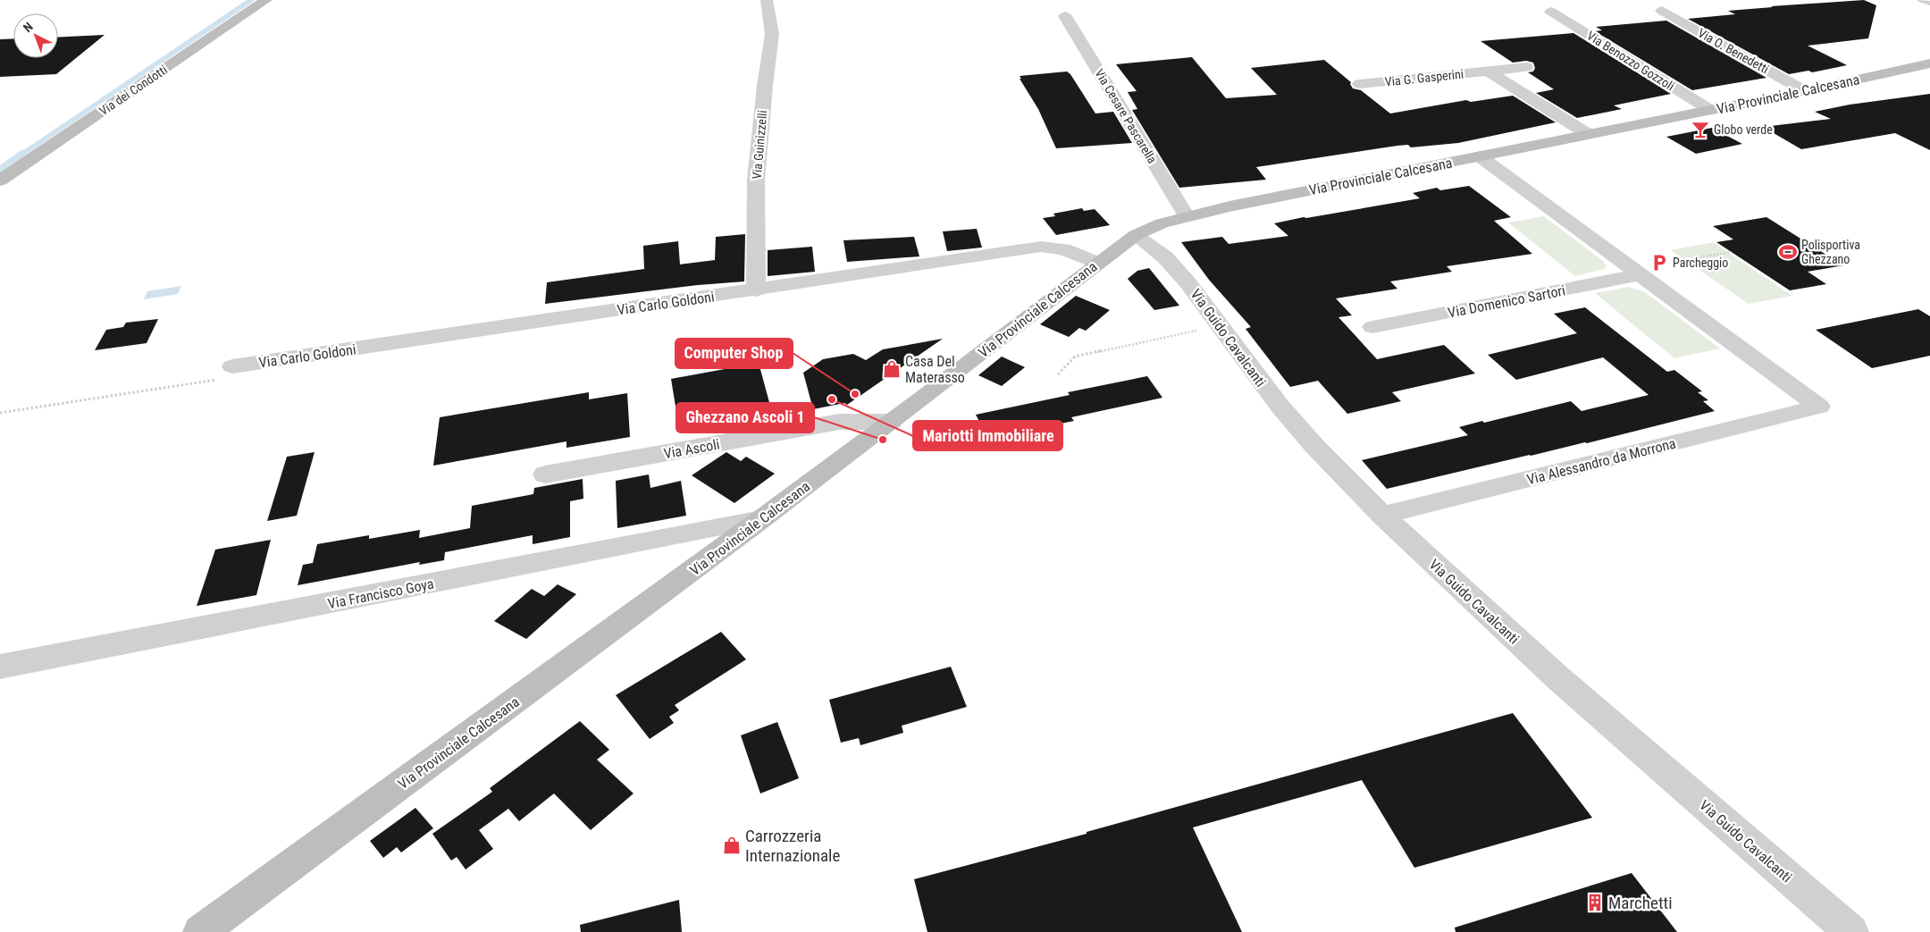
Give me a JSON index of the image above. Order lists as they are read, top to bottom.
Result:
{
  "streets": {
    "main road": ["Via dei Condotti", "Via Provinciale Calcesana"],
    "street": [
      "Via O. Benedetti",
      "Via Benozzo Gozzoli",
      "Via G. Gasperini",
      "Via Cesare Pascarella",
      "Via Guinizzelli",
      "Via Domenico Sartori",
      "Via Carlo Goldoni",
      "Via Guido Cavalcanti",
      "Via Ascoli",
      "Via Alessandro da Morrona",
      "Via Francisco Goya"
    ]
  },
  "crossings": [
    ["Via O. Benedetti", "Via Provinciale Calcesana"],
    ["Via Benozzo Gozzoli", "Via Provinciale Calcesana"],
    ["Via Provinciale Calcesana", "Via Cesare Pascarella"],
    ["Via Provinciale Calcesana", "Via Carlo Goldoni"],
    ["Via Provinciale Calcesana", "Via Guido Cavalcanti"],
    ["Via Provinciale Calcesana", "Via Ascoli"],
    ["Via Provinciale Calcesana", "Via Francisco Goya"],
    ["Via Guinizzelli", "Via Carlo Goldoni"],
    ["Via Domenico Sartori", "Via Alessandro da Morrona"],
    ["Via Guido Cavalcanti", "Via Alessandro da Morrona"]
  ],
  "places": {
    "bar": ["Globo verde"],
    "sports": ["Polisportiva Ghezzano"],
    "parking": ["Parcheggio"],
    "shop": ["Casa Del Materasso", "Carrozzeria Internazionale"],
    "other": ["Computer Shop", "Mariotti Immobiliare", "Ghezzano Ascoli 1"],
    "building": ["Marchetti"]
  },
  "north": "top left"
}
